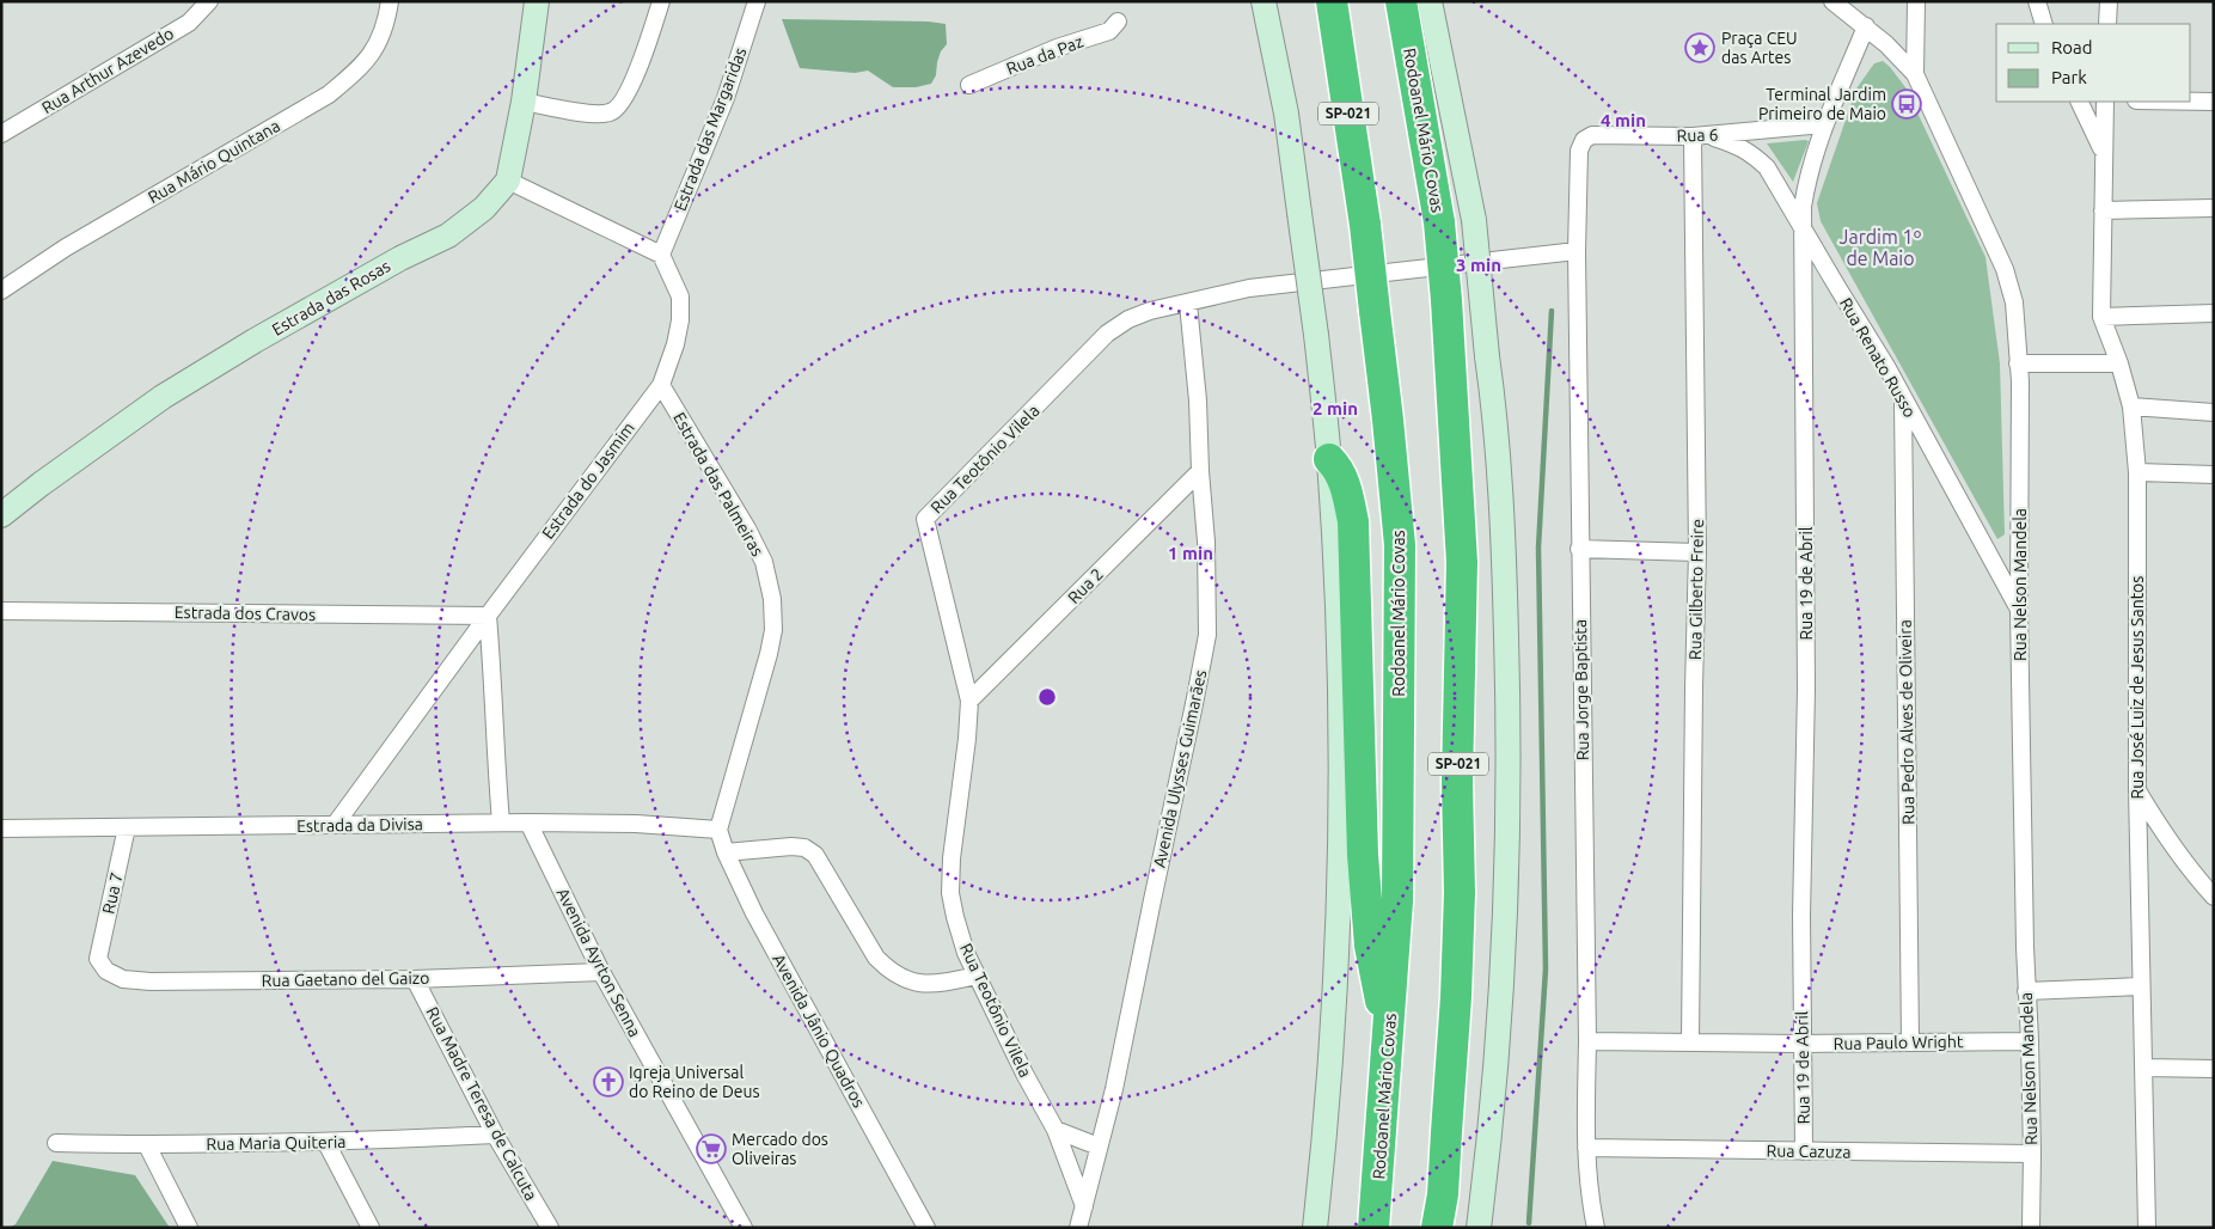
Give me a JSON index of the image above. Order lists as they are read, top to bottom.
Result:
{
  "streets": {
    "highway": ["SP-021", "Rodoanel Mário Covas"],
    "main road": ["Estrada das Rosas"],
    "street": [
      "Rua da Paz",
      "Rua Arthur Azevedo",
      "Estrada das Margaridas",
      "Rua 6",
      "Rua Mário Quintana",
      "Rua Renato Russo",
      "Rua Teotônio Vilela",
      "Estrada do Jasmim",
      "Estrada das Palmeiras",
      "Rua 19 de Abril",
      "Rua Nelson Mandela",
      "Rua 2",
      "Rua Gilberto Freire",
      "Estrada dos Cravos",
      "Rua José Luiz de Jesus Santos",
      "Rua Jorge Baptista",
      "Rua Pedro Alves de Oliveira",
      "Avenida Ulysses Guimarães",
      "Estrada da Divisa",
      "Rua 7",
      "Avenida Ayrton Senna",
      "Rua Gaetano del Gaizo",
      "Avenida Jânio Quadros",
      "Rua Paulo Wright",
      "Rua Madre Teresa de Calcuta",
      "Rua Maria Quiteria",
      "Rua Cazuza"
    ]
  },
  "crossings": [
    ["Estrada das Margaridas", "Estrada do Jasmim"],
    ["Rua 6", "Rua Renato Russo"],
    ["Rua 6", "Rua 19 de Abril"],
    ["Rua 6", "Rua Gilberto Freire"],
    ["Rua 6", "Rua Jorge Baptista"],
    ["Rua Renato Russo", "Rua 19 de Abril"],
    ["Rua Renato Russo", "Rua Nelson Mandela"],
    ["Rua Renato Russo", "Rua Gilberto Freire"],
    ["Rua Renato Russo", "Rua Pedro Alves de Oliveira"],
    ["Rua Teotônio Vilela", "Rua 2"],
    ["Rua Teotônio Vilela", "Rua Jorge Baptista"],
    ["Rua Teotônio Vilela", "Avenida Ulysses Guimarães"],
    ["Estrada do Jasmim", "Estrada das Palmeiras"],
    ["Estrada do Jasmim", "Estrada dos Cravos"],
    ["Estrada do Jasmim", "Estrada da Divisa"],
    ["Estrada das Palmeiras", "Estrada da Divisa"],
    ["Estrada das Palmeiras", "Avenida Jânio Quadros"],
    ["Rua 19 de Abril", "Rua Nelson Mandela"],
    ["Rua 19 de Abril", "Rua Paulo Wright"],
    ["Rua 19 de Abril", "Rua Cazuza"],
    ["Rua Nelson Mandela", "Rua Paulo Wright"],
    ["Rua Nelson Mandela", "Rua Cazuza"],
    ["Rua 2", "Avenida Ulysses Guimarães"],
    ["Rua Gilberto Freire", "Rua Paulo Wright"],
    ["Rua Jorge Baptista", "Rua Paulo Wright"],
    ["Rua Jorge Baptista", "Rua Cazuza"],
    ["Rua Pedro Alves de Oliveira", "Rua Paulo Wright"],
    ["Estrada da Divisa", "Rua 7"],
    ["Estrada da Divisa", "Avenida Ayrton Senna"],
    ["Estrada da Divisa", "Avenida Jânio Quadros"],
    ["Rua 7", "Rua Gaetano del Gaizo"],
    ["Avenida Ayrton Senna", "Rua Gaetano del Gaizo"],
    ["Rua Gaetano del Gaizo", "Rua Madre Teresa de Calcuta"],
    ["Rua Madre Teresa de Calcuta", "Rua Maria Quiteria"]
  ],
  "districts": ["Jardim 1º de Maio"],
  "places": {
    "place": ["Praça CEU das Artes"],
    "bus stop": ["Terminal Jardim Primeiro de Maio"],
    "church": ["Igreja Universal do Reino de Deus"],
    "supermarket": ["Mercado dos Oliveiras"]
  },
  "legend": ["Road", "Park"],
  "rings": [
    "4 min",
    "3 min",
    "2 min",
    "1 min"
  ]
}
